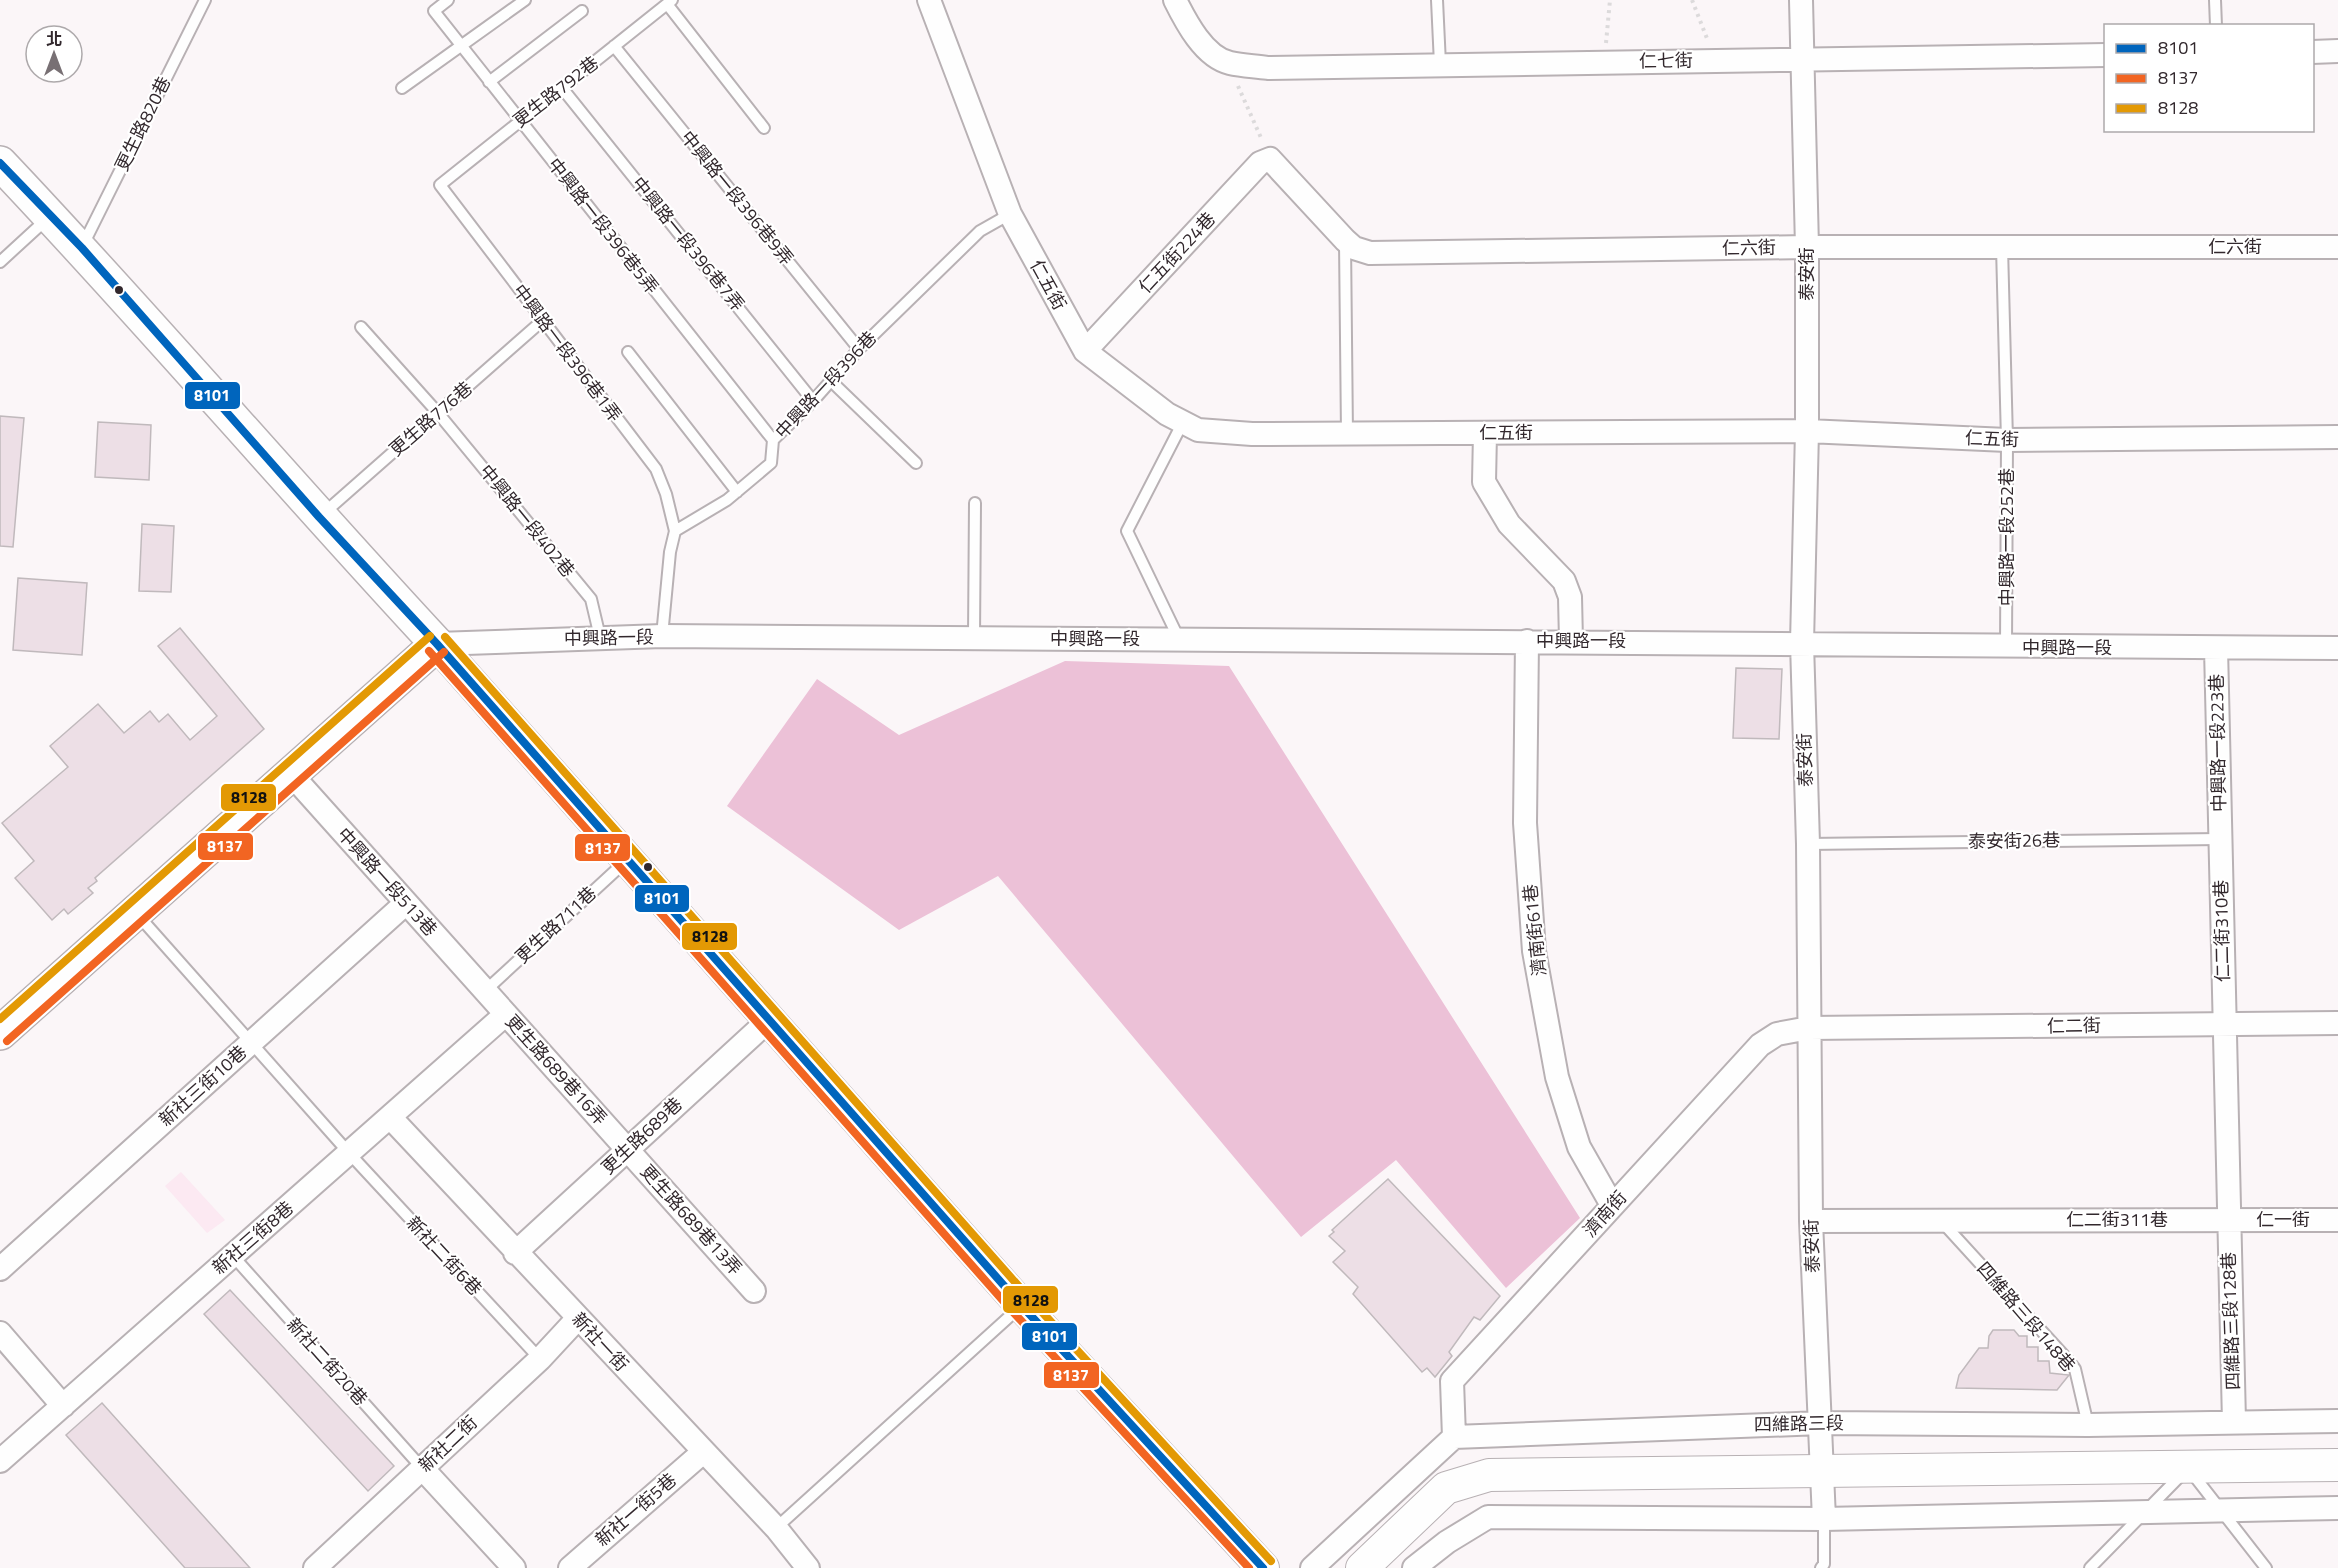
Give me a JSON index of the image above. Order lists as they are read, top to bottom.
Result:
{
  "streets": {
    "street": [
      "仁七街",
      "仁六街",
      "仁五街224巷",
      "泰安街",
      "仁五街",
      "中興路一段",
      "中興路一段223巷",
      "中興路一段513巷",
      "濟南街61巷",
      "仁二街310巷",
      "仁二街",
      "更生路689巷16弄",
      "新社三街10巷",
      "更生路689巷",
      "濟南街",
      "更生路689巷13弄",
      "仁二街311巷",
      "仁一街",
      "新社三街8巷",
      "四維路三段128巷",
      "新社一街",
      "四維路三段",
      "新社二街",
      "新社一街5巷"
    ],
    "lane": [
      "更生路792巷",
      "更生路820巷",
      "中興路一段396巷9弄",
      "中興路一段396巷5弄",
      "中興路一段396巷7弄",
      "中興路一段396巷1弄",
      "中興路一段396巷",
      "更生路776巷",
      "中興路一段402巷",
      "中興路一段252巷",
      "泰安街26巷",
      "更生路711巷",
      "新社二街6巷",
      "四維路三段148巷",
      "新社二街20巷"
    ]
  },
  "crossings": [
    ["仁七街", "泰安街"],
    ["更生路792巷", "中興路一段396巷9弄"],
    ["更生路792巷", "中興路一段396巷5弄"],
    ["更生路792巷", "中興路一段396巷7弄"],
    ["更生路792巷", "中興路一段396巷1弄"],
    ["中興路一段396巷9弄", "中興路一段396巷"],
    ["中興路一段396巷5弄", "中興路一段396巷"],
    ["中興路一段396巷7弄", "中興路一段396巷"],
    ["仁六街", "仁五街224巷"],
    ["仁六街", "泰安街"],
    ["仁六街", "中興路一段252巷"],
    ["仁五街224巷", "仁五街"],
    ["泰安街", "仁五街"],
    ["泰安街", "中興路一段"],
    ["泰安街", "泰安街26巷"],
    ["泰安街", "仁二街"],
    ["泰安街", "濟南街"],
    ["泰安街", "仁二街311巷"],
    ["泰安街", "四維路三段"],
    ["仁五街", "中興路一段396巷"],
    ["仁五街", "中興路一段252巷"],
    ["中興路一段396巷1弄", "中興路一段396巷"],
    ["中興路一段396巷1弄", "更生路776巷"],
    ["更生路776巷", "中興路一段402巷"],
    ["中興路一段402巷", "中興路一段"],
    ["中興路一段252巷", "中興路一段"],
    ["中興路一段", "中興路一段223巷"],
    ["中興路一段", "濟南街61巷"],
    ["中興路一段223巷", "泰安街26巷"],
    ["中興路一段223巷", "仁二街310巷"],
    ["泰安街26巷", "仁二街310巷"],
    ["中興路一段513巷", "更生路711巷"],
    ["中興路一段513巷", "更生路689巷16弄"],
    ["中興路一段513巷", "新社三街10巷"],
    ["更生路711巷", "更生路689巷16弄"],
    ["濟南街61巷", "濟南街"],
    ["仁二街310巷", "仁二街"],
    ["仁二街", "濟南街"],
    ["更生路689巷16弄", "更生路689巷"],
    ["更生路689巷16弄", "更生路689巷13弄"],
    ["更生路689巷16弄", "新社三街8巷"],
    ["新社三街10巷", "新社二街6巷"],
    ["更生路689巷", "更生路689巷13弄"],
    ["更生路689巷", "新社一街"],
    ["濟南街", "四維路三段"],
    ["仁二街311巷", "仁一街"],
    ["仁二街311巷", "四維路三段148巷"],
    ["仁二街311巷", "四維路三段128巷"],
    ["仁一街", "四維路三段128巷"],
    ["新社三街8巷", "新社二街6巷"],
    ["新社三街8巷", "新社一街"],
    ["新社三街8巷", "新社二街20巷"],
    ["新社二街6巷", "新社二街"],
    ["四維路三段148巷", "四維路三段"],
    ["四維路三段128巷", "四維路三段"],
    ["新社一街", "新社二街"],
    ["新社一街", "新社一街5巷"],
    ["新社二街20巷", "新社二街"]
  ],
  "lines": ["transit line 8101", "transit line 8128", "transit line 8137"],
  "legend": ["8101", "8137", "8128"],
  "north": "top"
}
